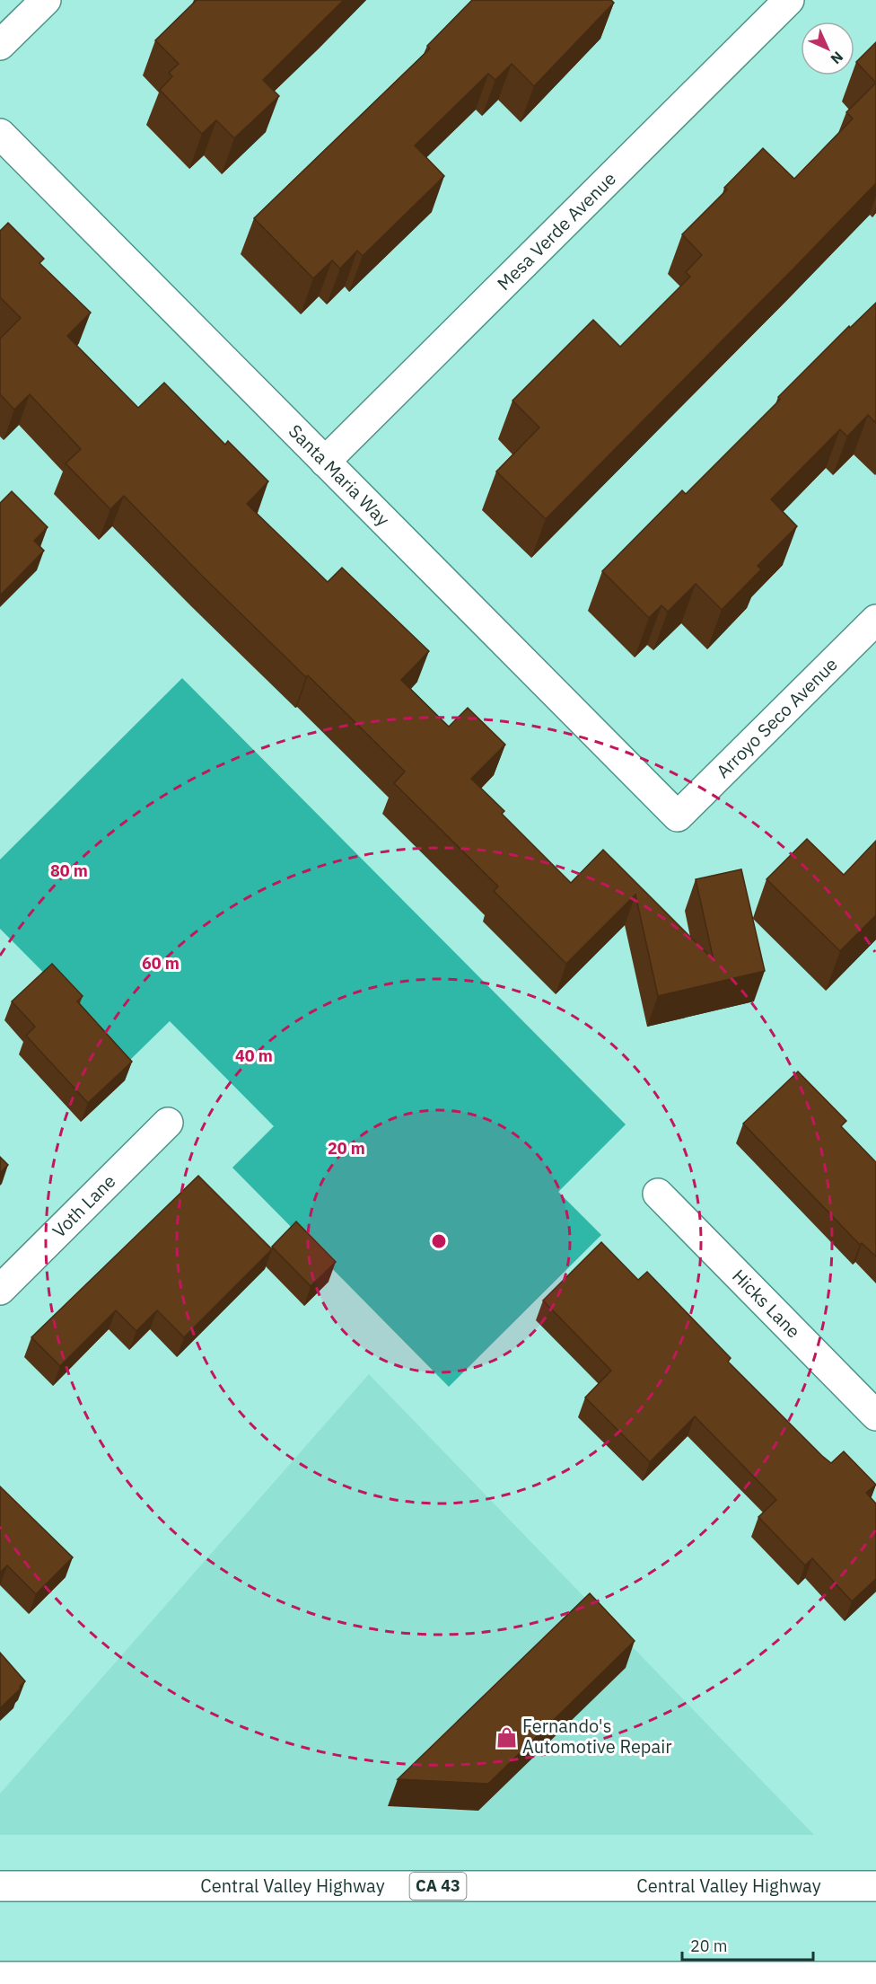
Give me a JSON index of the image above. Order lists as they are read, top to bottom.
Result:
{
  "streets": {
    "street": [
      "Mesa Verde Avenue",
      "Santa Maria Way",
      "Arroyo Seco Avenue",
      "Voth Lane",
      "Hicks Lane",
      "Central Valley Highway",
      "CA 43"
    ]
  },
  "crossings": [
    ["Mesa Verde Avenue", "Santa Maria Way"],
    ["Santa Maria Way", "Arroyo Seco Avenue"]
  ],
  "places": {
    "shop": ["Fernando's Automotive Repair"]
  },
  "scale_bar": "20 m",
  "north": "bottom right",
  "rings": [
    "80 m",
    "60 m",
    "40 m",
    "20 m"
  ]
}
